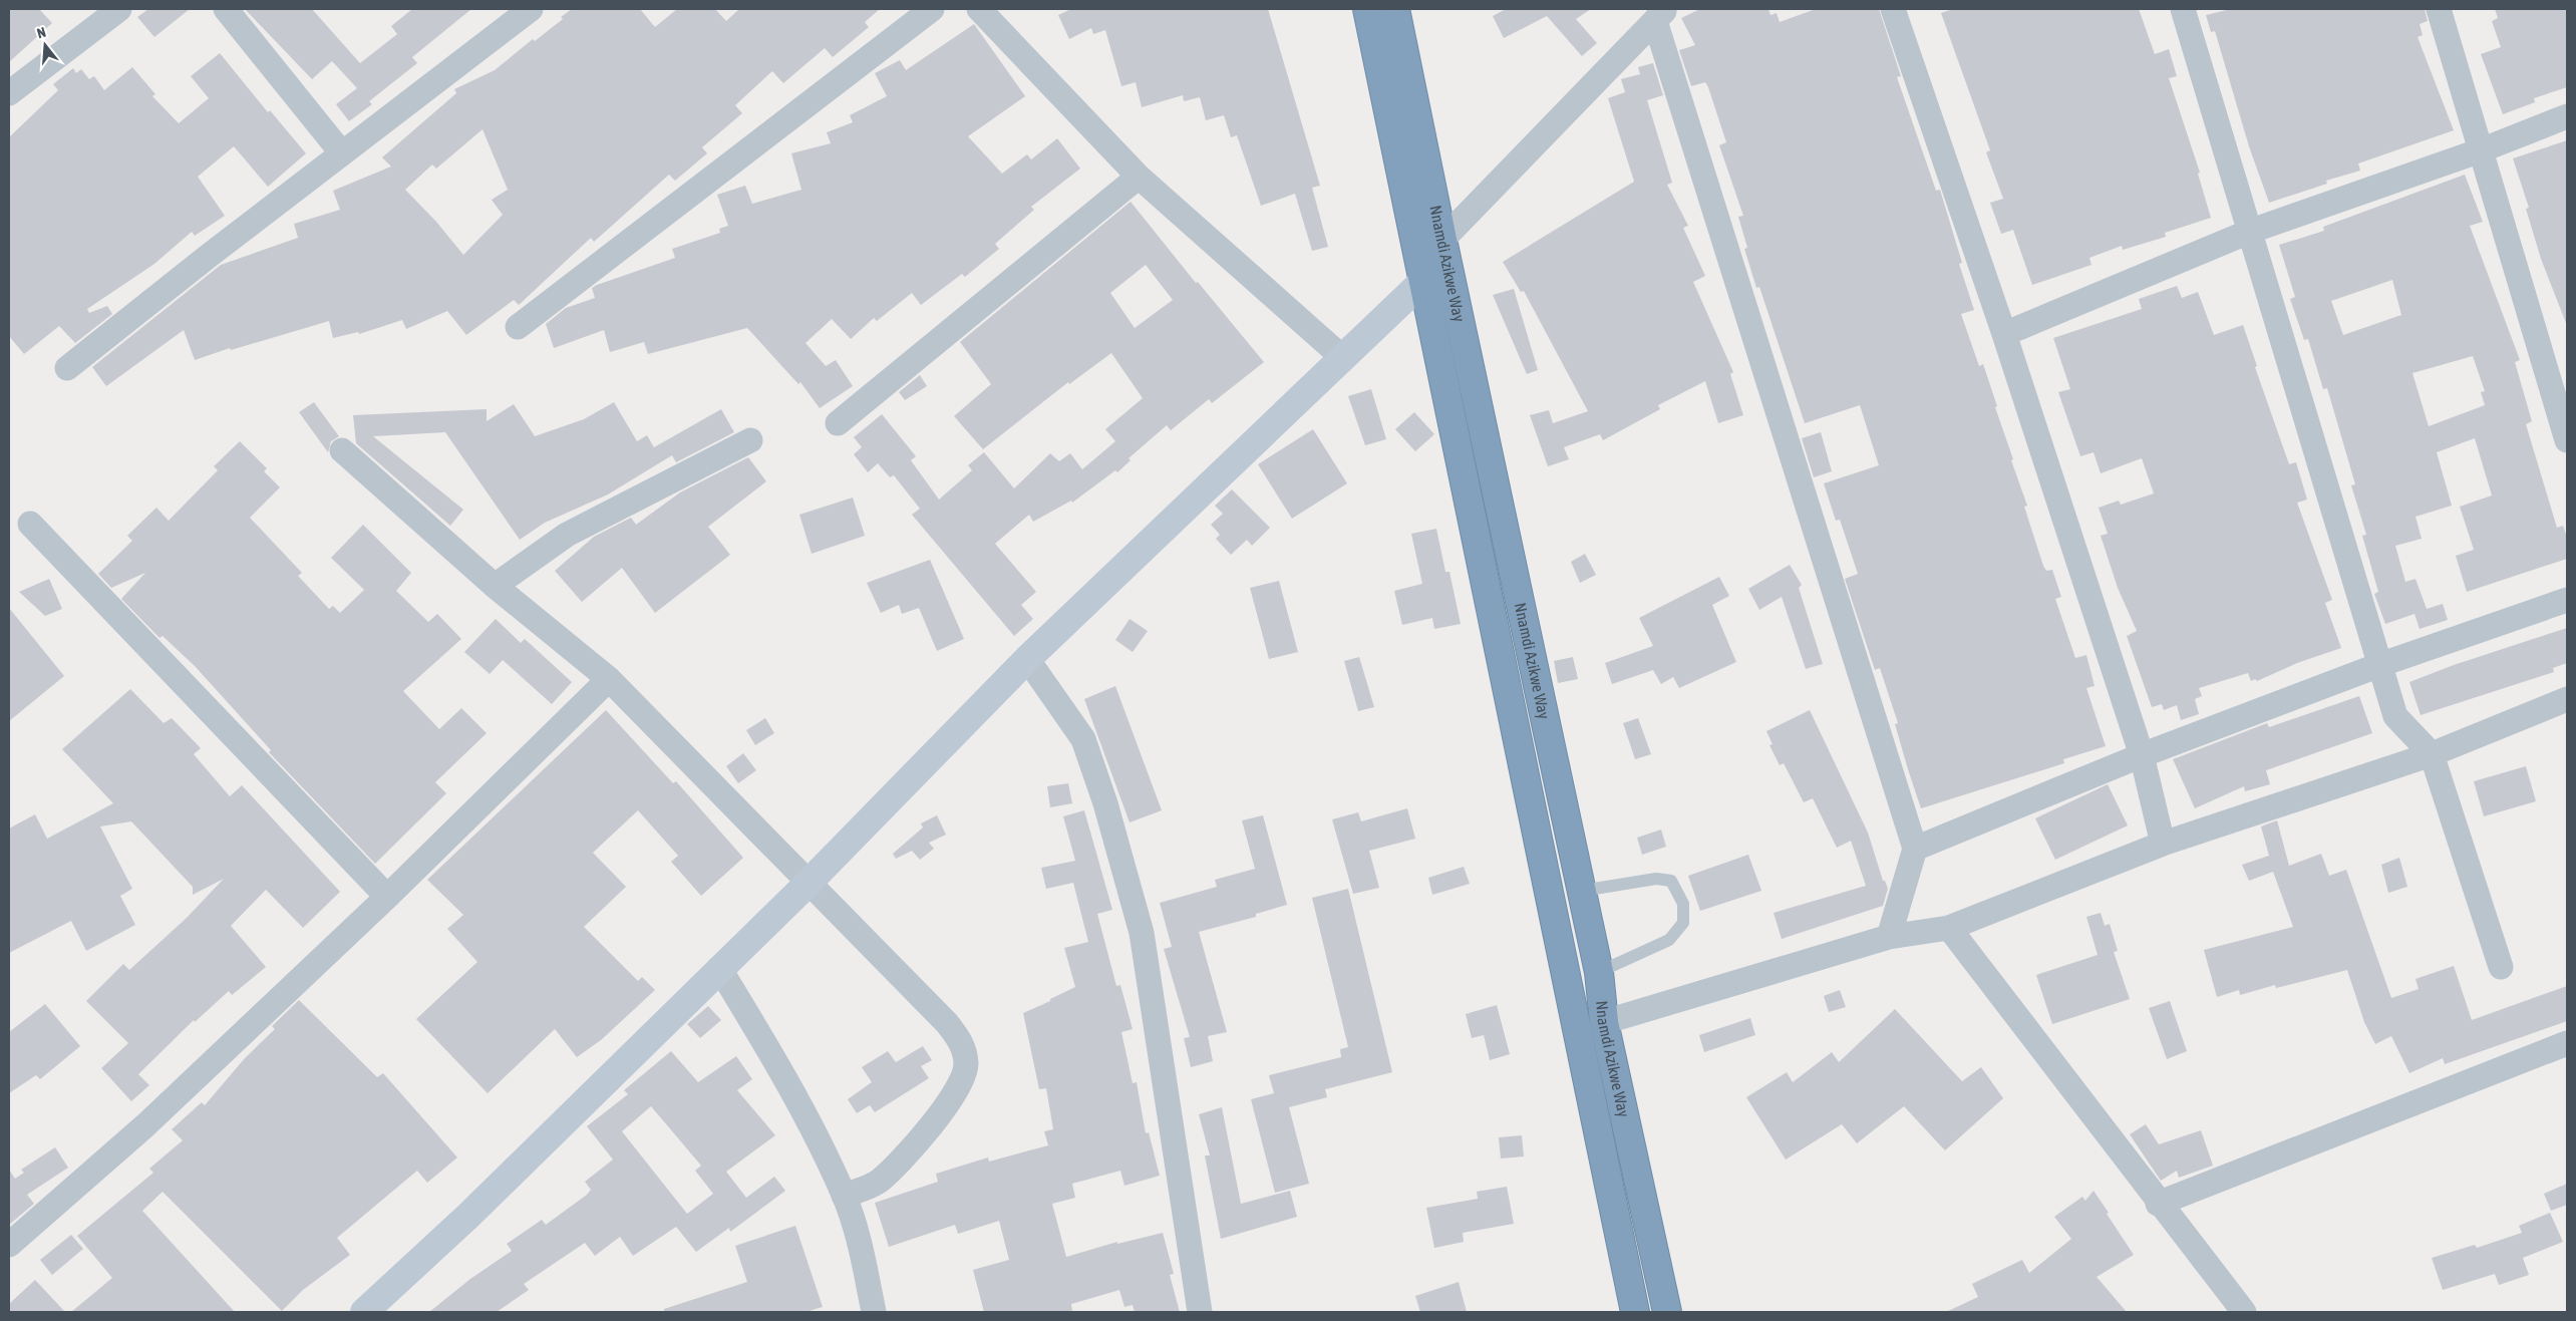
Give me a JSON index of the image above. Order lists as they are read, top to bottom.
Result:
{
  "streets": {
    "highway": ["Nnamdi Azikwe Way"]
  },
  "north": "top"
}
